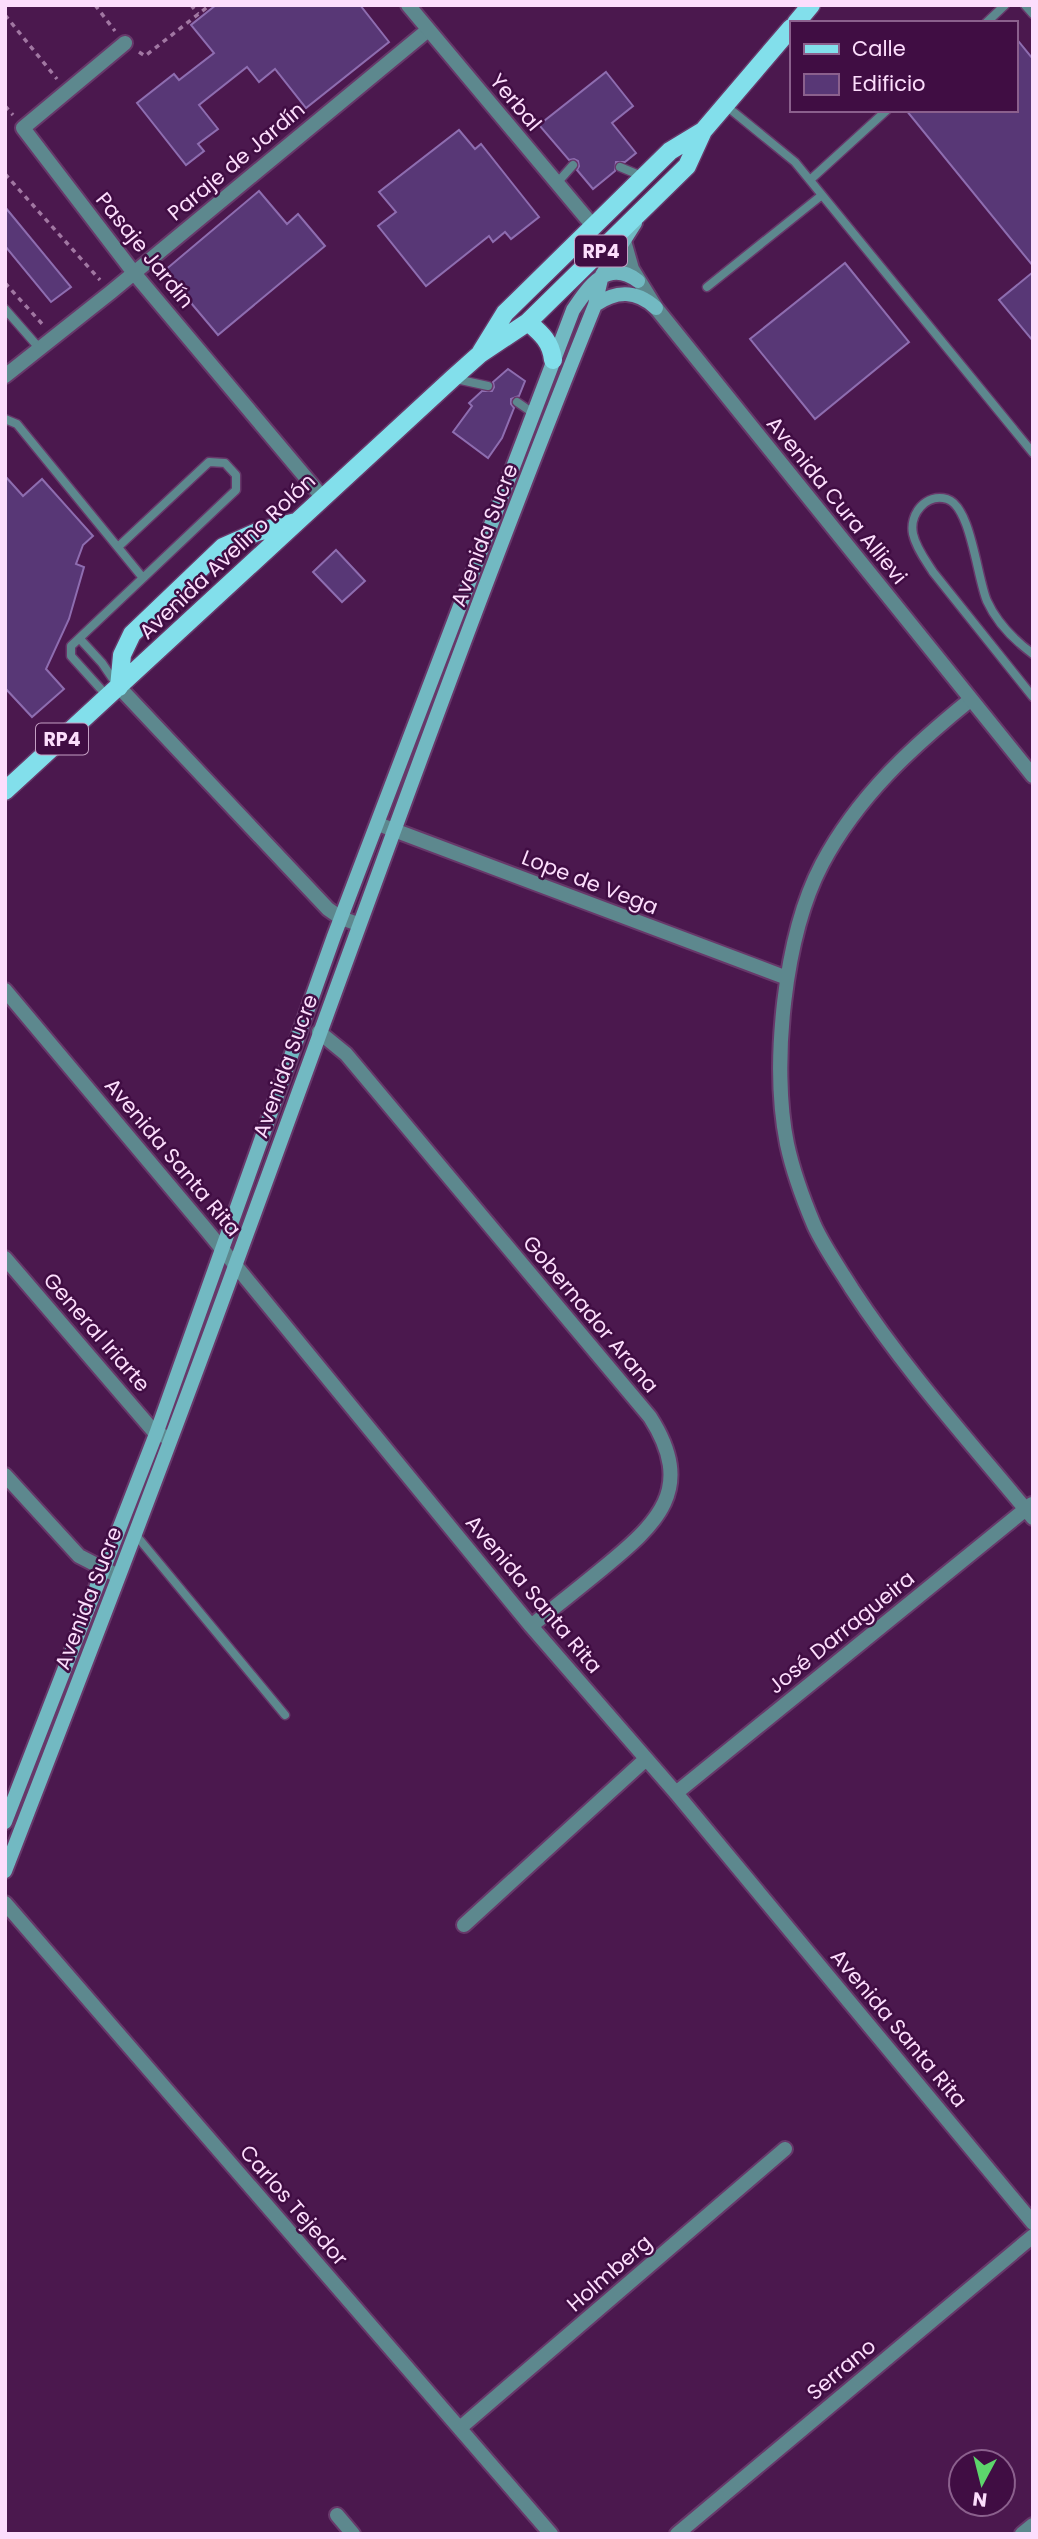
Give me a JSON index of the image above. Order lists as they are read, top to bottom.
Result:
{
  "streets": {
    "main road": ["RP4", "Avenida Sucre", "Avenida Avelino Rolón"],
    "street": [
      "Yerbal",
      "Paraje de Jardín",
      "Pasaje Jardín",
      "Avenida Cura Allievi",
      "Lope de Vega",
      "Avenida Santa Rita",
      "Gobernador Arana",
      "General Iriarte",
      "José Darragueira",
      "Carlos Tejedor",
      "Holmberg",
      "Serrano"
    ]
  },
  "crossings": [
    ["Yerbal", "Paraje de Jardín"],
    ["Yerbal", "Avenida Avelino Rolón"],
    ["Paraje de Jardín", "Pasaje Jardín"],
    ["Pasaje Jardín", "Avenida Avelino Rolón"],
    ["Avenida Cura Allievi", "Avenida Sucre"],
    ["Avenida Sucre", "Avenida Avelino Rolón"],
    ["Avenida Sucre", "Lope de Vega"],
    ["Avenida Sucre", "Avenida Santa Rita"],
    ["Avenida Sucre", "Gobernador Arana"],
    ["Avenida Sucre", "General Iriarte"],
    ["Avenida Santa Rita", "Gobernador Arana"],
    ["Avenida Santa Rita", "José Darragueira"],
    ["Carlos Tejedor", "Holmberg"]
  ],
  "legend": ["Calle", "Edificio"],
  "north": "bottom"
}
